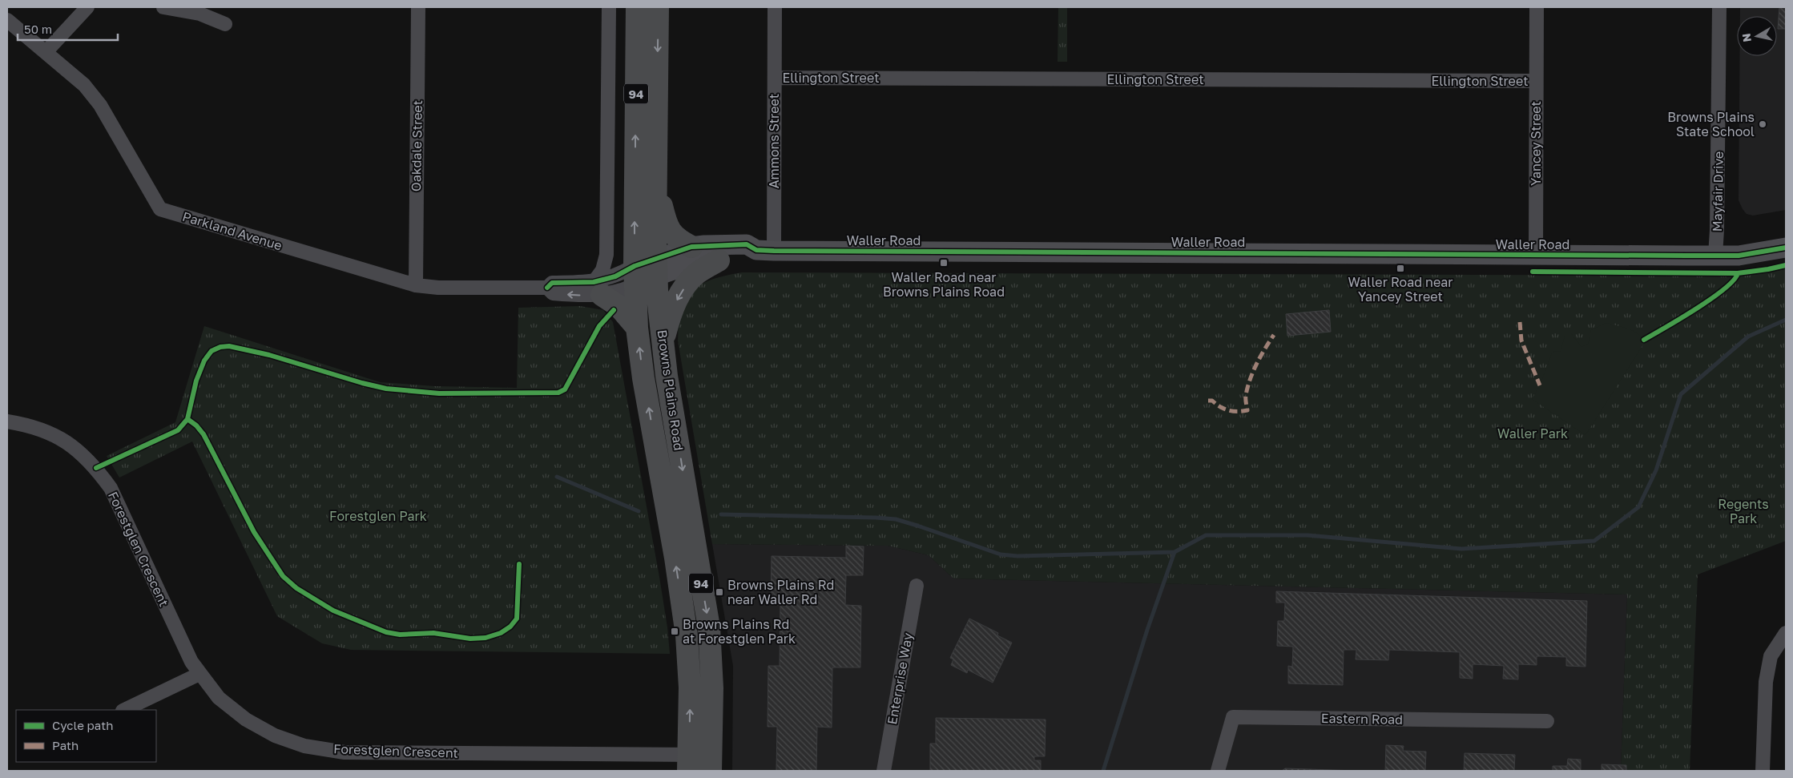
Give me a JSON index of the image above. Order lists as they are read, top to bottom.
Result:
{
  "streets": {
    "main road": ["94", "Browns Plains Road"],
    "street": [
      "Ellington Street",
      "Ammons Street",
      "Yancey Street",
      "Oakdale Street",
      "Mayfair Drive",
      "Parkland Avenue",
      "Waller Road",
      "Forestglen Crescent",
      "Enterprise Way",
      "Eastern Road"
    ]
  },
  "crossings": [
    ["Ellington Street", "Ammons Street"],
    ["Ellington Street", "Yancey Street"],
    ["Ammons Street", "Waller Road"],
    ["Yancey Street", "Waller Road"],
    ["Oakdale Street", "Parkland Avenue"],
    ["Mayfair Drive", "Waller Road"],
    ["Parkland Avenue", "Waller Road"],
    ["Parkland Avenue", "Browns Plains Road"],
    ["Waller Road", "Browns Plains Road"],
    ["Browns Plains Road", "Forestglen Crescent"]
  ],
  "parks": ["Waller Park", "Regents Park", "Forestglen Park"],
  "places": {
    "other": ["Browns Plains State School"],
    "transit": [
      "Waller Road near Browns Plains Road",
      "Waller Road near Yancey Street",
      "Browns Plains Rd near Waller Rd",
      "Browns Plains Rd at Forestglen Park"
    ]
  },
  "legend": ["Cycle path", "Path"],
  "scale_bar": "50 m",
  "north": "left"
}
